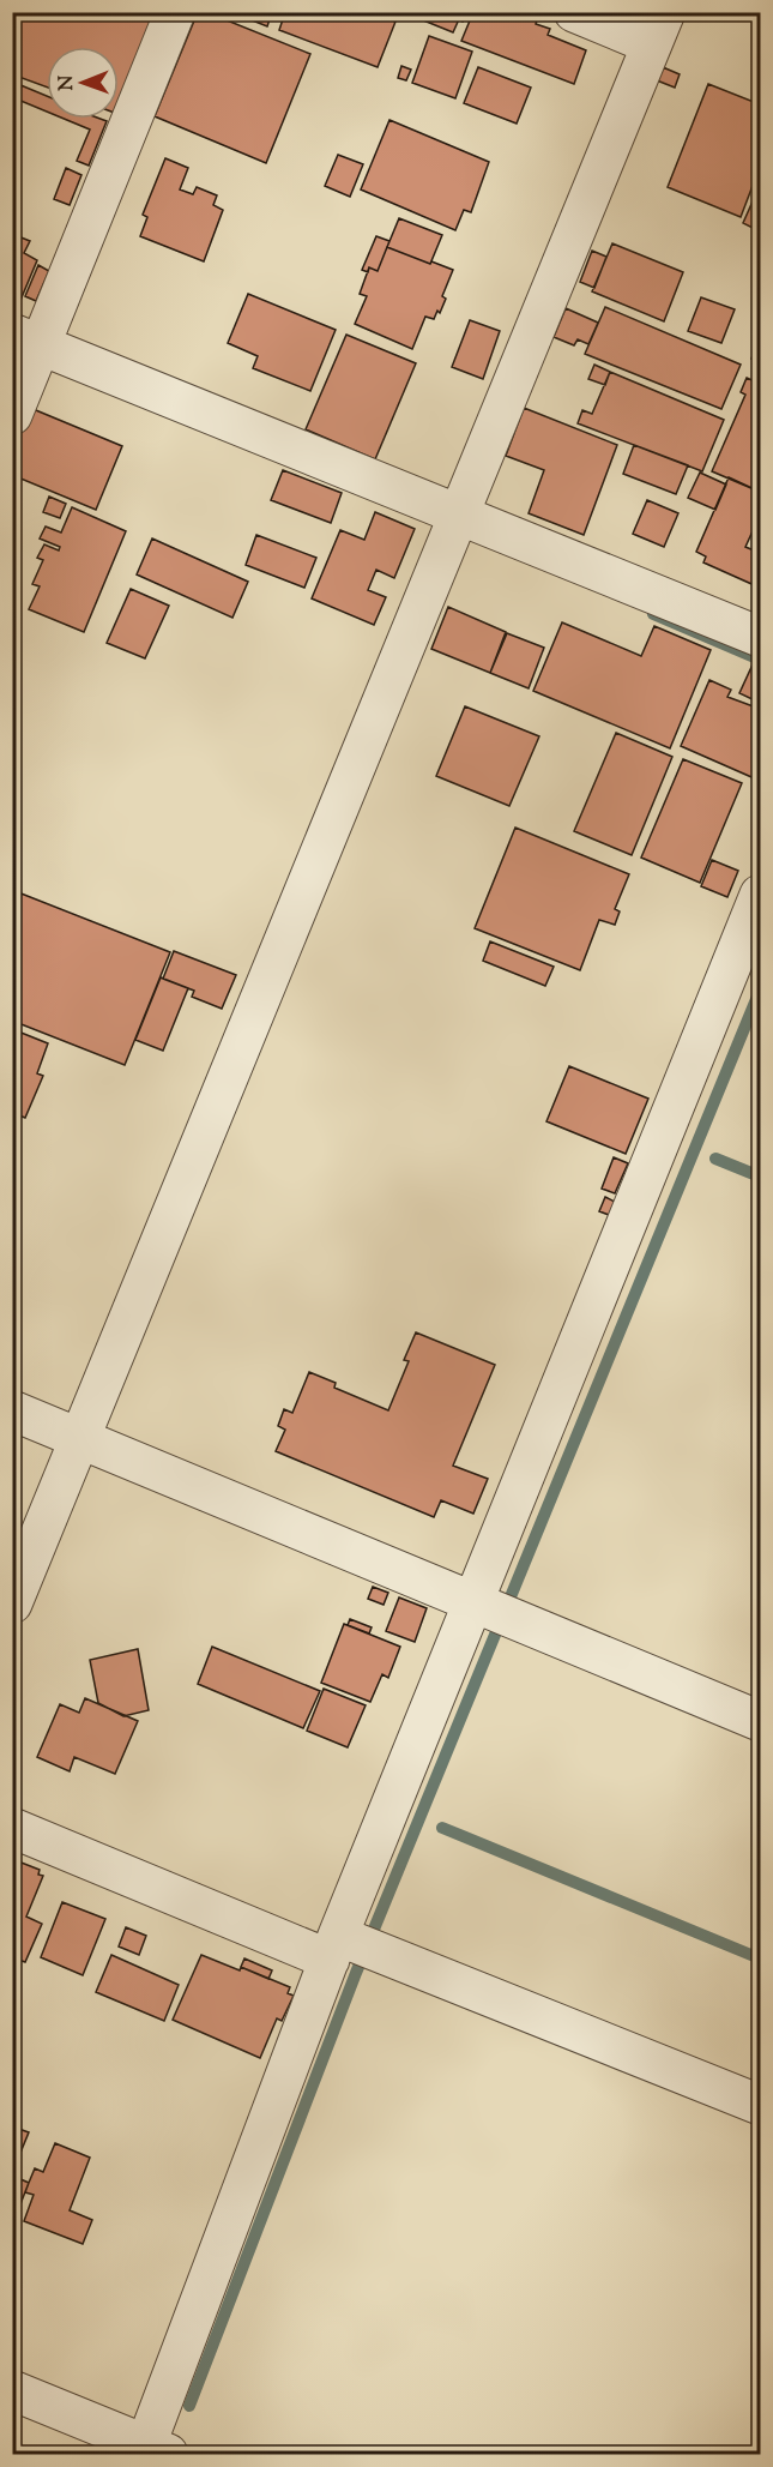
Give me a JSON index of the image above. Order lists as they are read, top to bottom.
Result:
{
  "north": "left"
}
